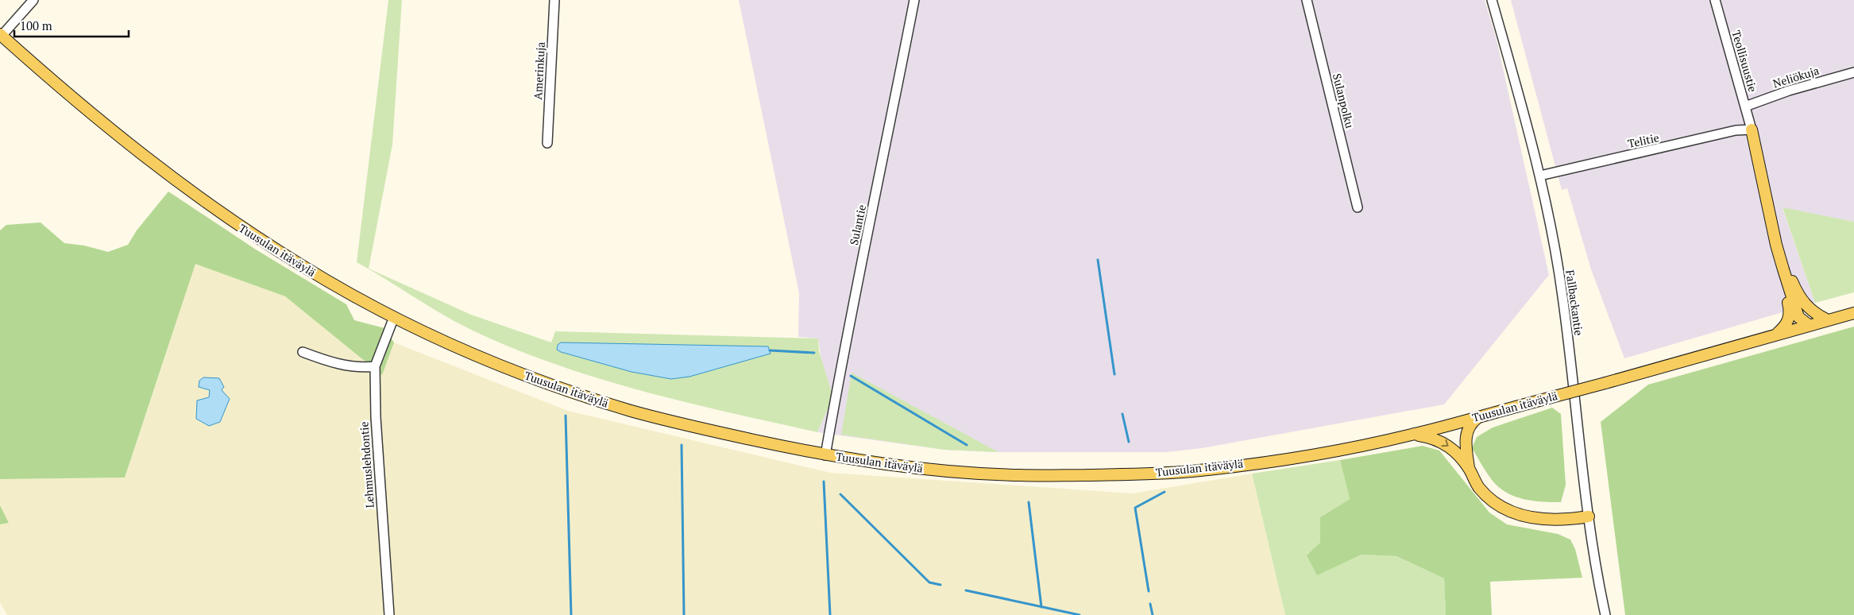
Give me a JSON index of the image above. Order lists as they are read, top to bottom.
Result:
{
  "streets": {
    "main road": ["Tuusulan itäväylä"],
    "street": [
      "Teollisuustie",
      "Amerinkuja",
      "Neliökuja",
      "Sulanpolku",
      "Telitie",
      "Sulantie",
      "Fallbackantie",
      "Lehmuslehdontie"
    ]
  },
  "crossings": [
    ["Teollisuustie", "Neliökuja"],
    ["Teollisuustie", "Telitie"],
    ["Telitie", "Fallbackantie"],
    ["Sulantie", "Tuusulan itäväylä"],
    ["Tuusulan itäväylä", "Lehmuslehdontie"]
  ],
  "scale_bar": "100 m"
}
